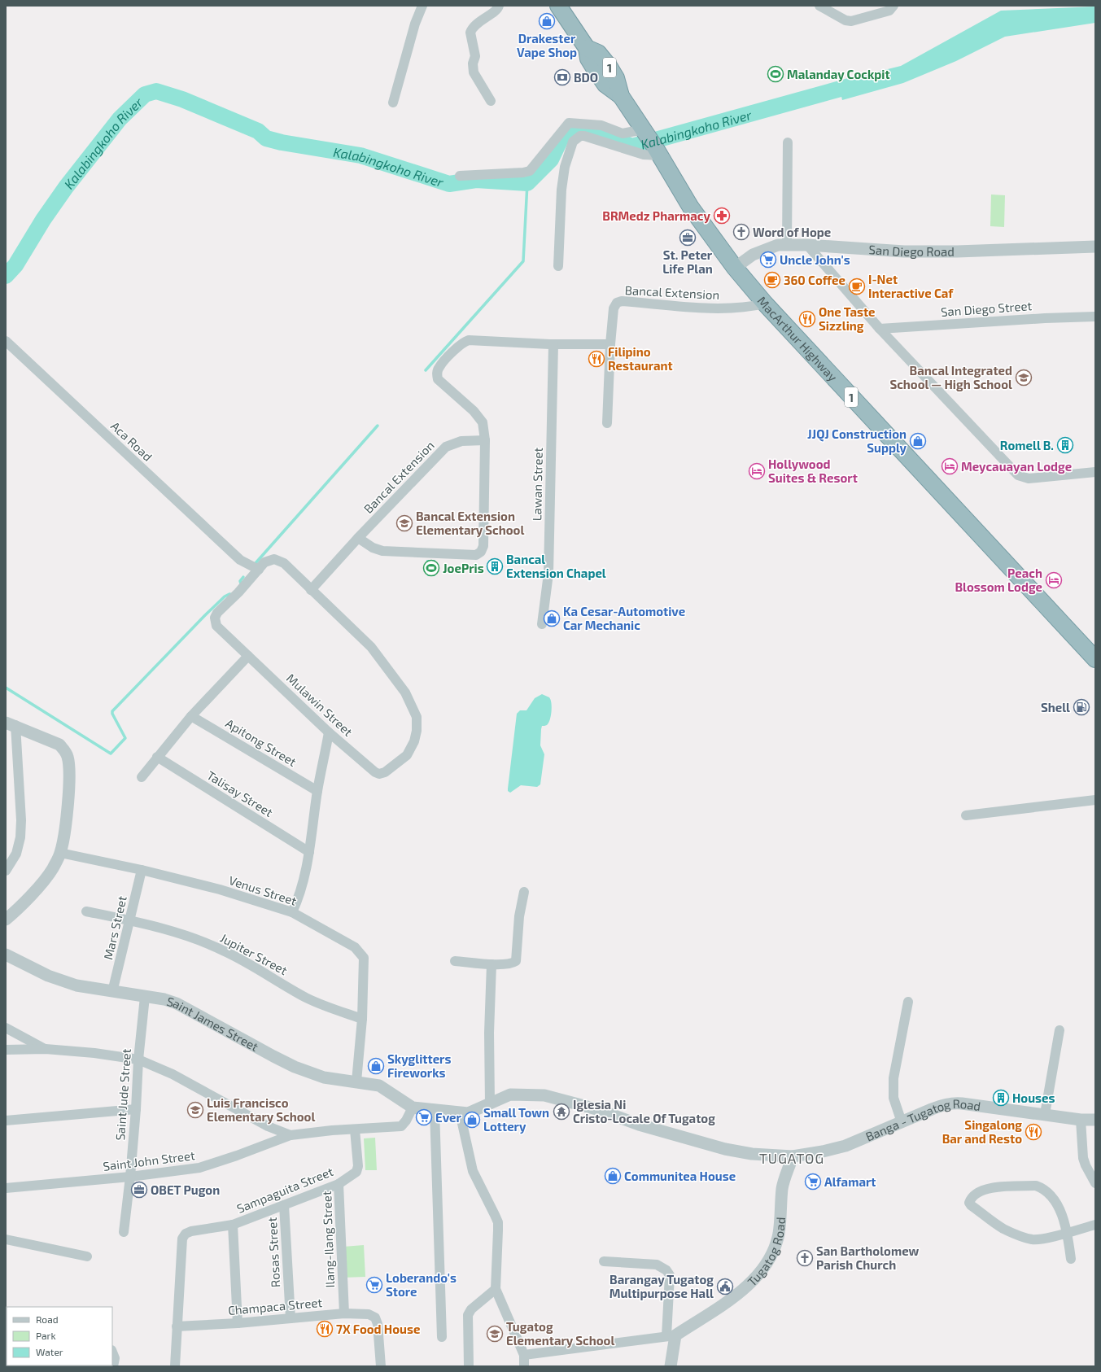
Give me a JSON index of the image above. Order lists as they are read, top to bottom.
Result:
{
  "streets": {
    "highway": ["1", "MacArthur Highway"],
    "street": [
      "San Diego Road",
      "Bancal Extension",
      "San Diego Street",
      "Aca Road",
      "Lawan Street",
      "Mulawin Street",
      "Apitong Street",
      "Talisay Street",
      "Venus Street",
      "Mars Street",
      "Jupiter Street",
      "Saint James Street",
      "Saint Jude Street",
      "Banga - Tugatog Road",
      "Saint John Street",
      "Sampaguita Street",
      "Ilang-Ilang Street",
      "Tugatog Road",
      "Rosas Street",
      "Champaca Street"
    ]
  },
  "crossings": [
    ["San Diego Road", "MacArthur Highway"],
    ["Bancal Extension", "MacArthur Highway"],
    ["Bancal Extension", "Mulawin Street"],
    ["Venus Street", "Mars Street"],
    ["Venus Street", "Jupiter Street"],
    ["Venus Street", "Saint James Street"],
    ["Mars Street", "Jupiter Street"],
    ["Mars Street", "Saint James Street"],
    ["Saint James Street", "Saint Jude Street"],
    ["Saint James Street", "Banga - Tugatog Road"],
    ["Saint Jude Street", "Saint John Street"],
    ["Banga - Tugatog Road", "Tugatog Road"],
    ["Sampaguita Street", "Ilang-Ilang Street"],
    ["Sampaguita Street", "Rosas Street"],
    ["Sampaguita Street", "Champaca Street"],
    ["Ilang-Ilang Street", "Champaca Street"],
    ["Rosas Street", "Champaca Street"]
  ],
  "districts": ["TUGATOG"],
  "water": ["Kalabingkoho River"],
  "places": {
    "shop": [
      "Drakester Vape Shop",
      "JJQJ Construction Supply",
      "Ka Cesar-Automotive Car Mechanic",
      "Skyglitters Fireworks",
      "Small Town Lottery",
      "Communitea House"
    ],
    "sports": ["Malanday Cockpit", "JoePris"],
    "bank": ["BDO"],
    "pharmacy": ["BRMedz Pharmacy"],
    "church": ["Word of Hope", "San Bartholomew Parish Church"],
    "office": ["St. Peter Life Plan", "OBET Pugon"],
    "supermarket": [
      "Uncle John's",
      "Ever",
      "Alfamart",
      "Loberando's Store"
    ],
    "cafe": ["360 Coffee", "I-Net Interactive Caf"],
    "restaurant": [
      "One Taste Sizzling",
      "Filipino Restaurant",
      "Singalong Bar and Resto",
      "7X Food House"
    ],
    "school or university": [
      "Bancal Integrated School — High School",
      "Bancal Extension Elementary School",
      "Luis Francisco Elementary School",
      "Tugatog Elementary School"
    ],
    "building": ["Romell B.", "Bancal Extension Chapel", "Houses"],
    "hotel": ["Meycauayan Lodge", "Hollywood Suites & Resort", "Peach Blossom Lodge"],
    "fuel station": ["Shell"],
    "temple": ["Iglesia Ni Cristo-Locale Of Tugatog"],
    "public building": ["Barangay Tugatog Multipurpose Hall"]
  },
  "legend": ["Road", "Park", "Water"]
}
